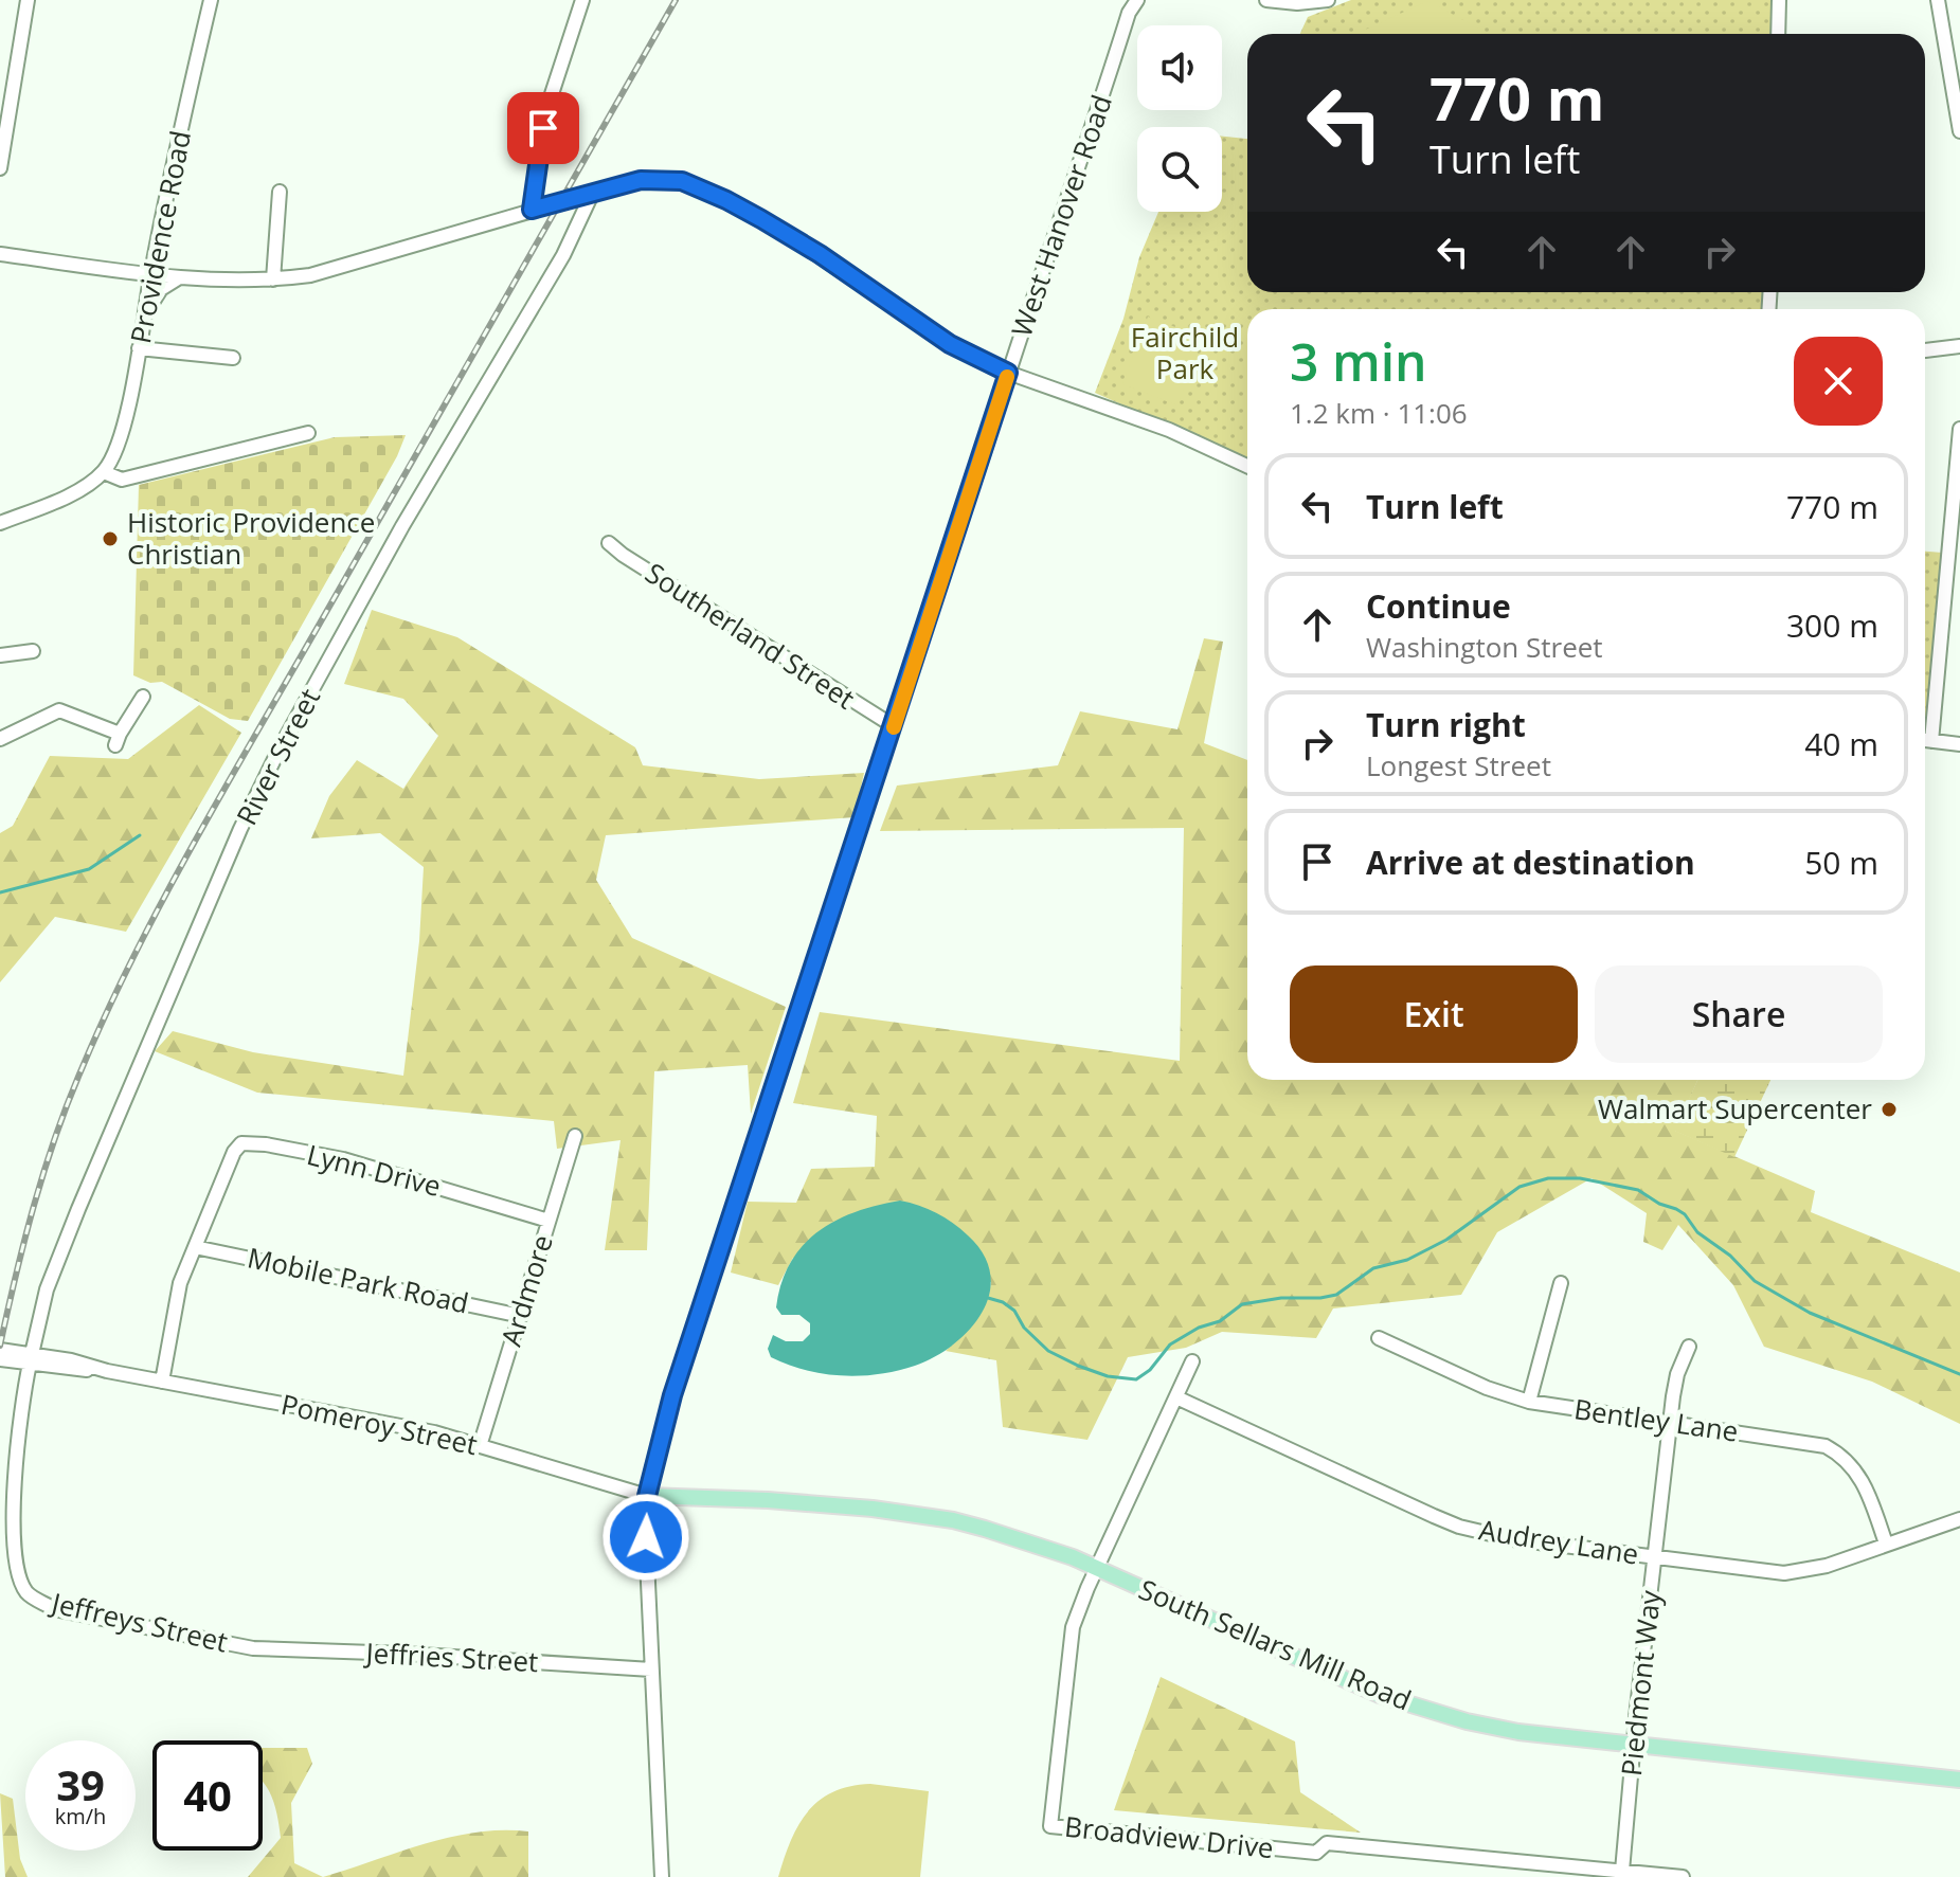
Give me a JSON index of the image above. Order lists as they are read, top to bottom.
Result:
{
  "streets": {
    "main road": ["South Sellars Mill Road"],
    "street": [
      "West Hanover Road",
      "Providence Road",
      "Southerland Street",
      "River Street",
      "Lynn Drive",
      "Mobile Park Road",
      "Ardmore",
      "Bentley Lane",
      "Pomeroy Street",
      "Audrey Lane",
      "Jeffreys Street",
      "Jeffries Street",
      "Piedmont Way",
      "Broadview Drive"
    ]
  },
  "crossings": [
    ["West Hanover Road", "Southerland Street"],
    ["West Hanover Road", "Pomeroy Street"],
    ["West Hanover Road", "South Sellars Mill Road"],
    ["West Hanover Road", "Jeffries Street"],
    ["River Street", "Pomeroy Street"],
    ["River Street", "Jeffreys Street"],
    ["Lynn Drive", "Mobile Park Road"],
    ["Lynn Drive", "Ardmore"],
    ["Lynn Drive", "Pomeroy Street"],
    ["Mobile Park Road", "Ardmore"],
    ["Ardmore", "Pomeroy Street"],
    ["Bentley Lane", "Audrey Lane"],
    ["Bentley Lane", "Piedmont Way"],
    ["Pomeroy Street", "South Sellars Mill Road"],
    ["Audrey Lane", "Piedmont Way"],
    ["Audrey Lane", "Broadview Drive"],
    ["Jeffreys Street", "Jeffries Street"],
    ["South Sellars Mill Road", "Piedmont Way"],
    ["South Sellars Mill Road", "Broadview Drive"],
    ["Piedmont Way", "Broadview Drive"]
  ],
  "parks": ["Fairchild Park"],
  "places": ["Historic Providence Christian", "Walmart Supercenter"],
  "page": {
    "turn": ["770 m", "Turn left"],
    "heading": ["3 min", "1.2 km · 11:06"],
    "list": [
      {
        "name": "Turn left",
        "value": "770 m"
      },
      {
        "name": "Continue",
        "note": "Washington Street",
        "value": "300 m"
      },
      {
        "name": "Turn right",
        "note": "Longest Street",
        "value": "40 m"
      },
      {
        "name": "Arrive at destination",
        "value": "50 m"
      }
    ],
    "buttons": ["Exit", "Share"],
    "speed": "39 km/h",
    "limit": "40"
  }
}
